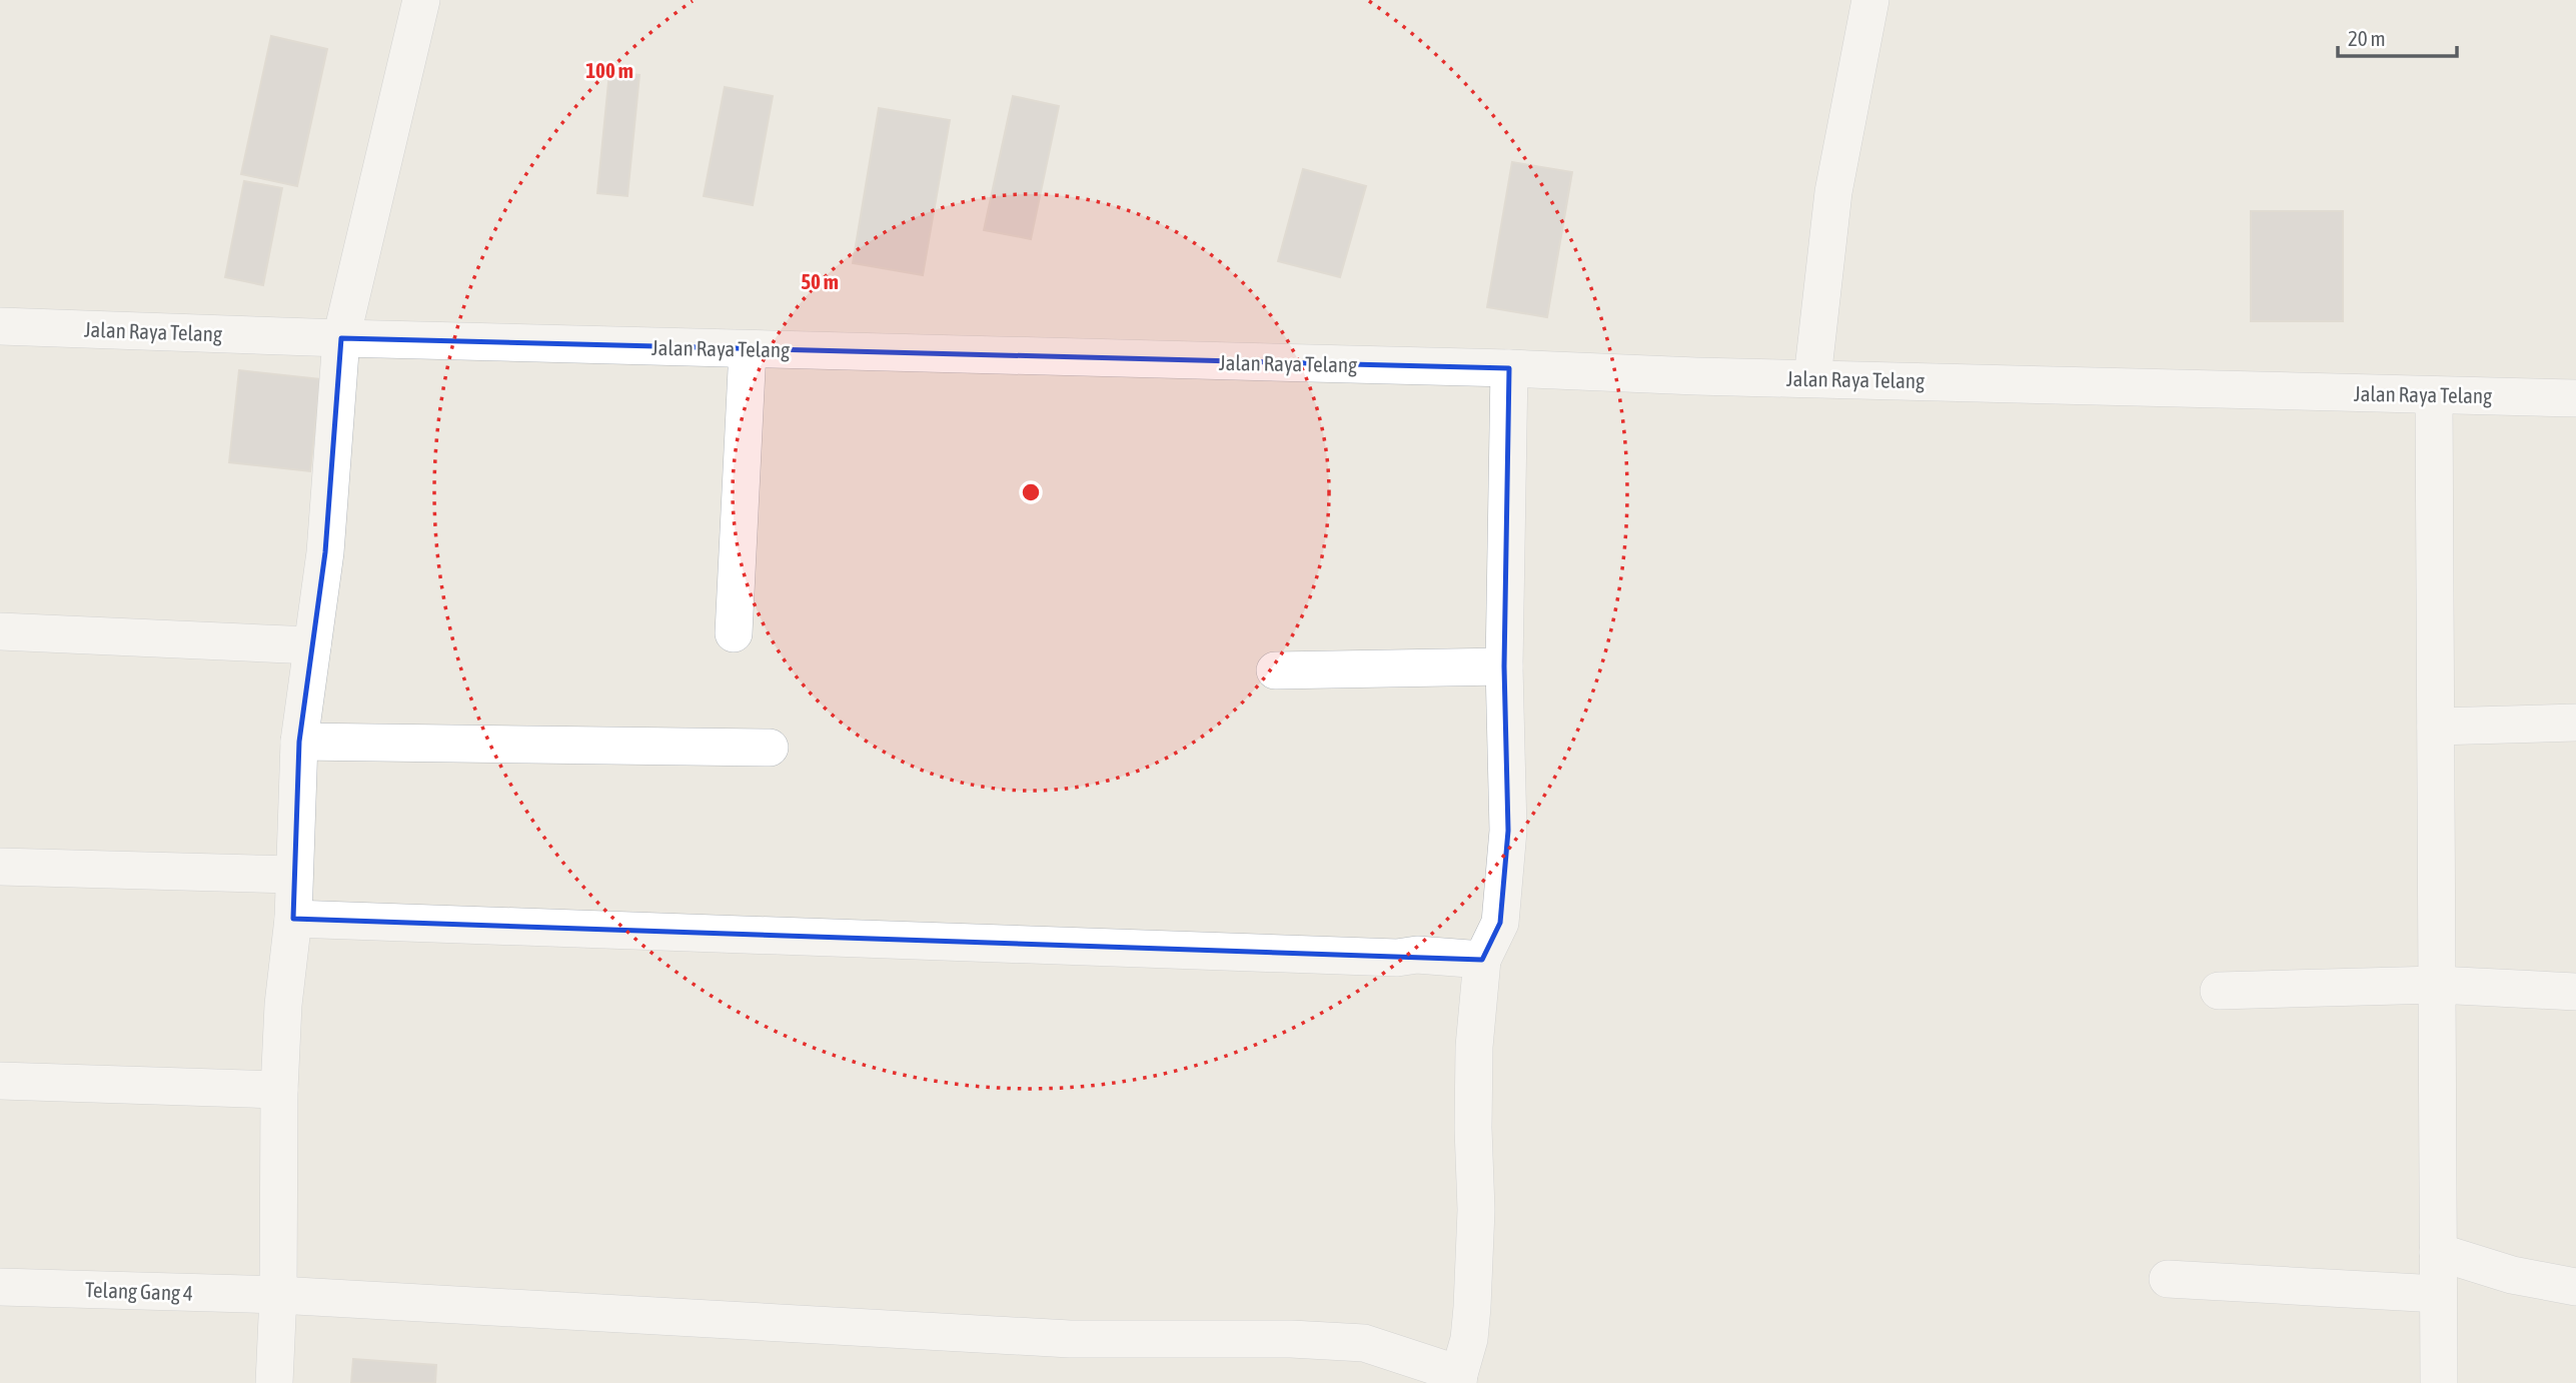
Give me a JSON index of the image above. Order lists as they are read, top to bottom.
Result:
{
  "streets": {
    "street": ["Jalan Raya Telang", "Telang Gang 4"]
  },
  "scale_bar": "20 m",
  "rings": ["100 m", "50 m"]
}
